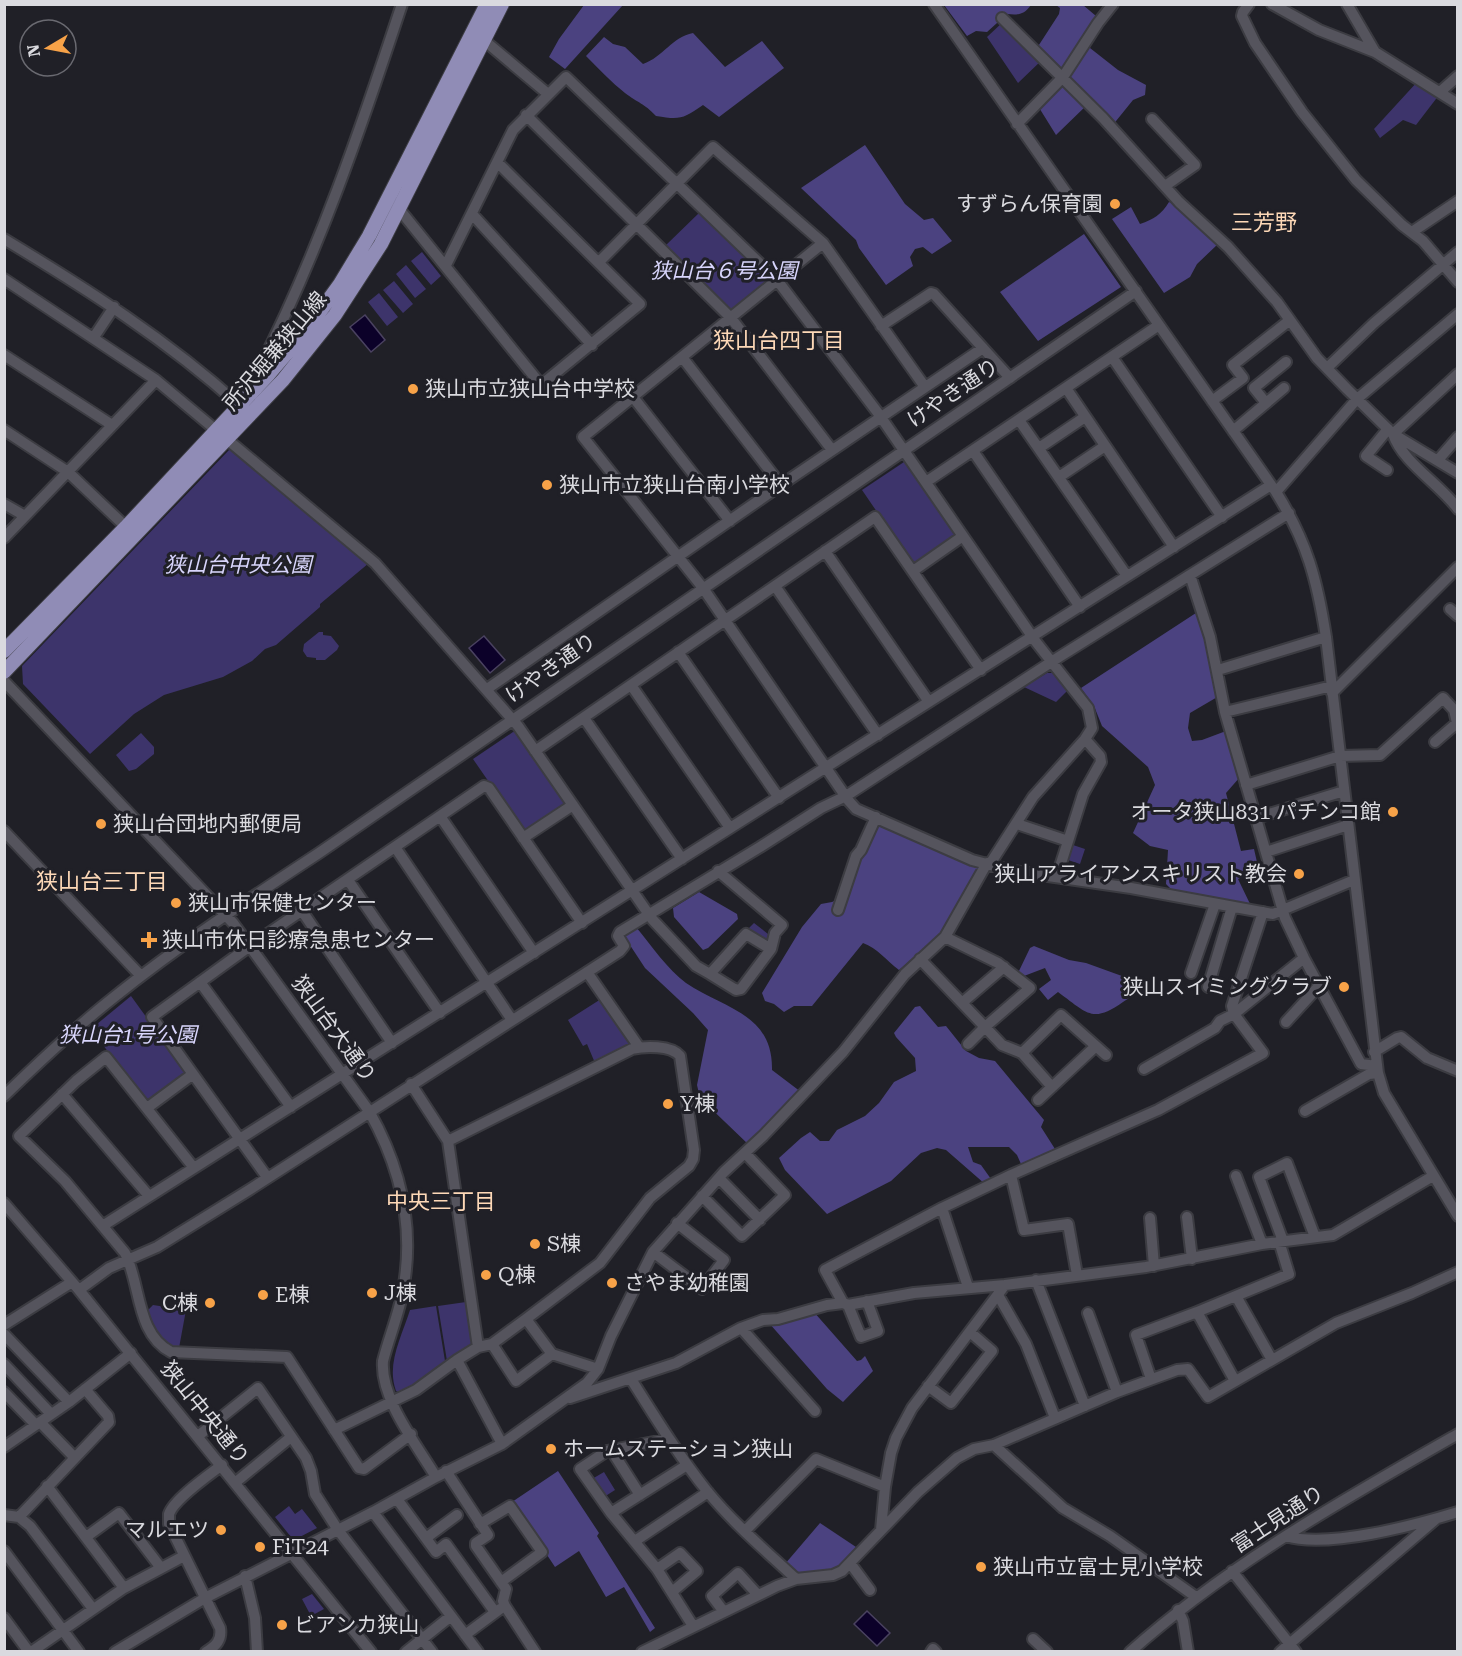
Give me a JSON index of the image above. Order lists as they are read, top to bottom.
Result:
{
  "streets": {
    "main road": ["所沢堀兼狭山線"],
    "street": [
      "けやき通り",
      "狭山台大通り",
      "狭山中央通り",
      "富士見通り"
    ]
  },
  "crossings": [
    ["けやき通り", "狭山台大通り"]
  ],
  "districts": [
    "三芳野",
    "狭山台四丁目",
    "狭山台三丁目",
    "中央三丁目"
  ],
  "parks": ["狭山台６号公園", "狭山台中央公園", "狭山台1号公園"],
  "places": {
    "other": [
      "すずらん保育園",
      "狭山市立狭山台中学校",
      "狭山市立狭山台南小学校",
      "オータ狭山831 パチンコ館",
      "狭山台団地内郵便局",
      "狭山アライアンスキリスト教会",
      "狭山市保健センター",
      "狭山スイミングクラブ",
      "Y棟",
      "S棟",
      "Q棟",
      "さやま幼稚園",
      "J棟",
      "E棟",
      "C棟",
      "ホームステーション狭山",
      "マルエツ",
      "FiT24",
      "狭山市立富士見小学校",
      "ビアンカ狭山"
    ],
    "health": ["狭山市休日診療急患センター"]
  },
  "north": "left"
}
